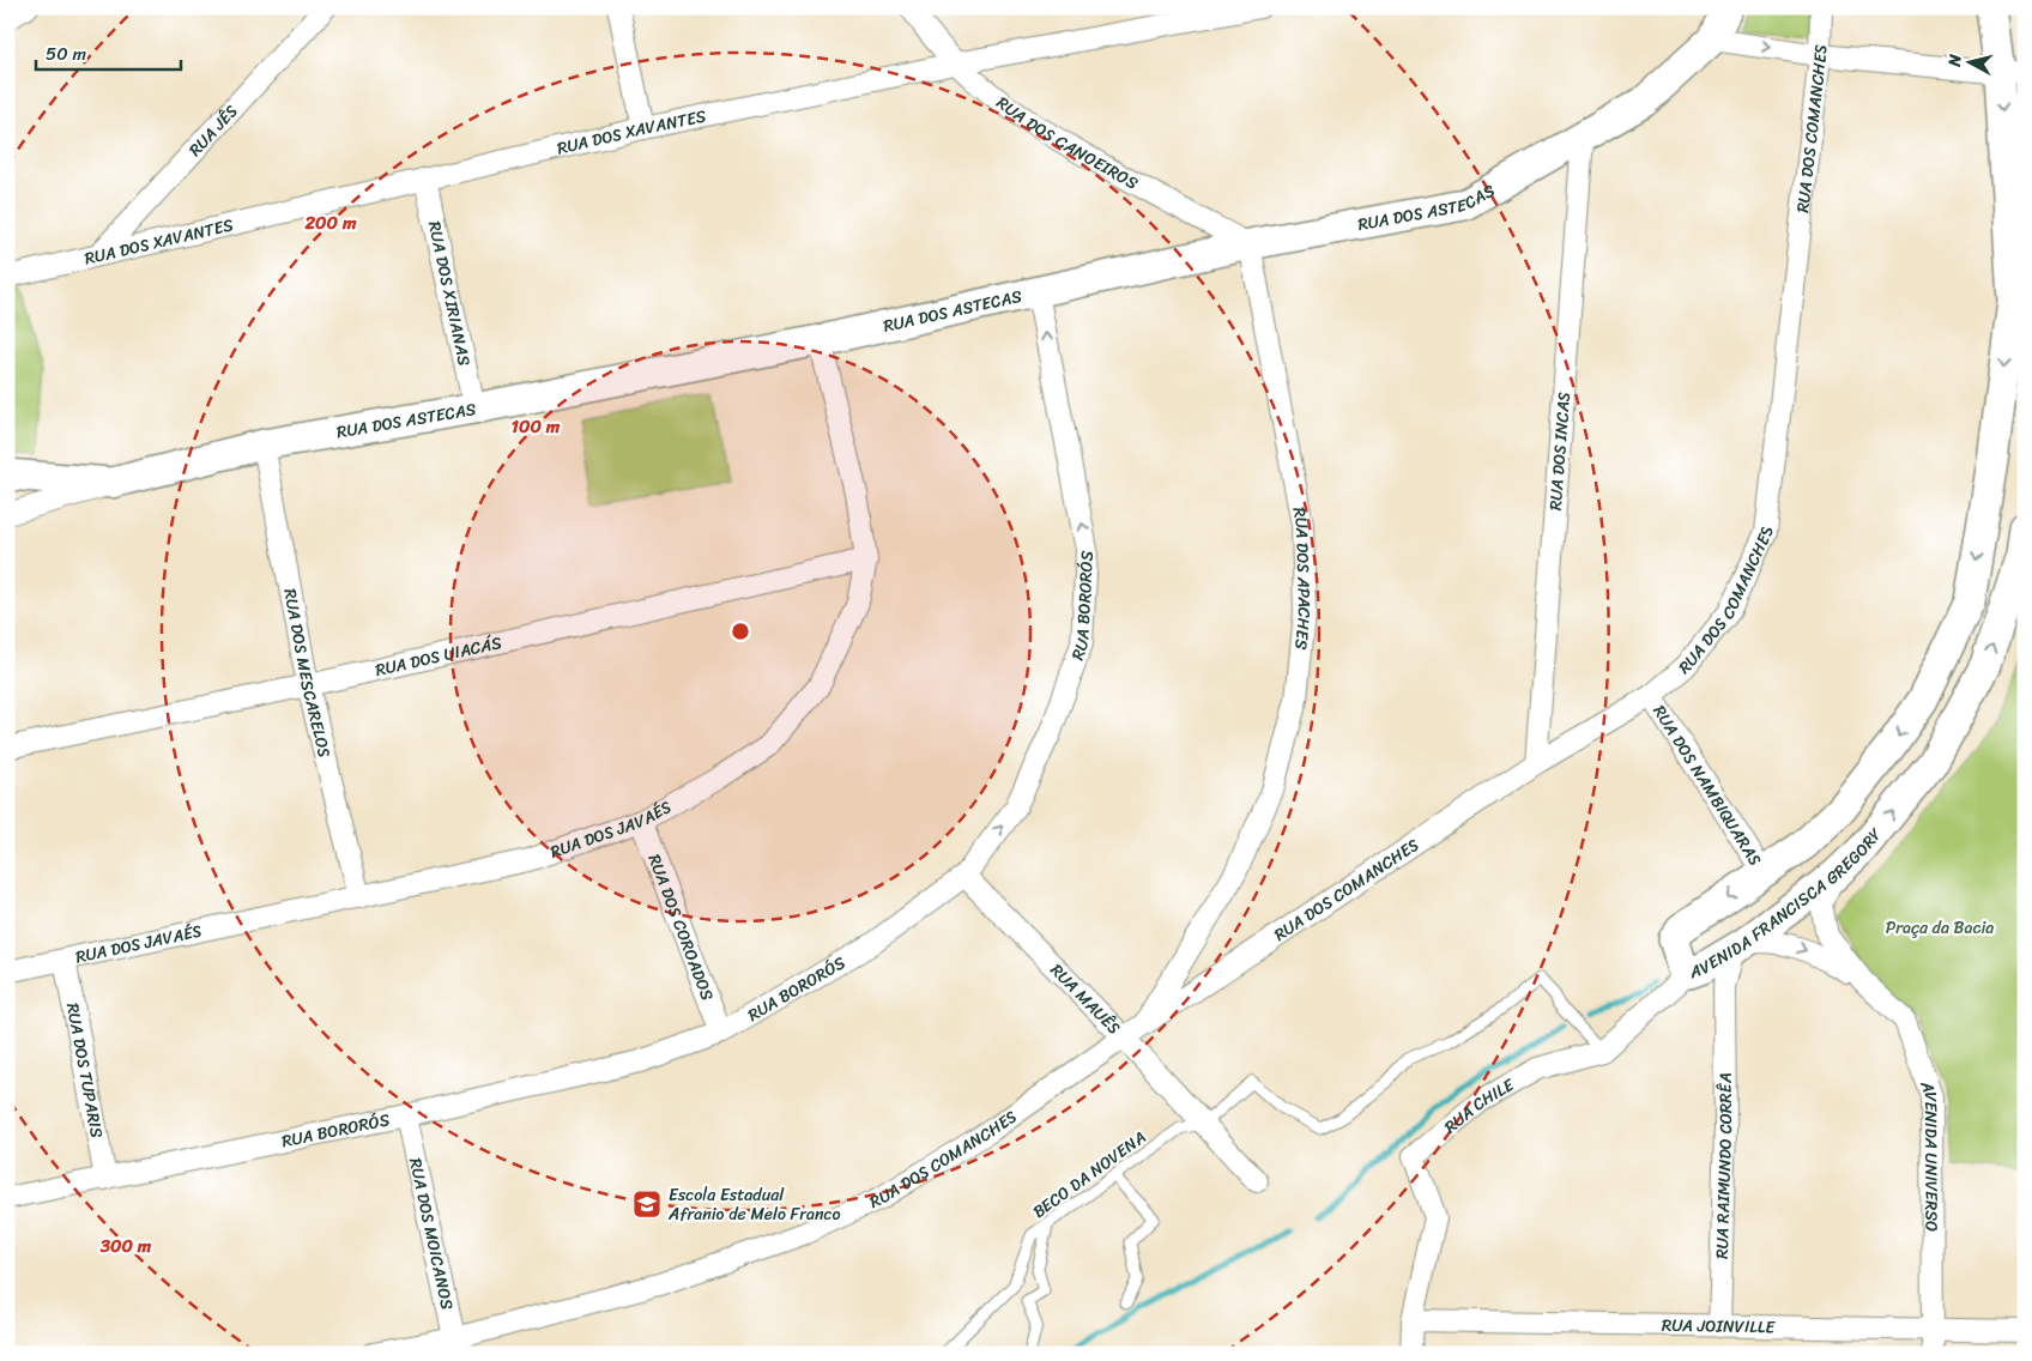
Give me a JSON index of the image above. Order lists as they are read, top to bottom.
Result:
{
  "streets": {
    "street": [
      "RUA DOS COMANCHES",
      "RUA JÊS",
      "RUA DOS XAVANTES",
      "RUA DOS CANOEIROS",
      "RUA DOS ASTECAS",
      "RUA DOS XIRIANAS",
      "RUA DOS INCAS",
      "RUA DOS APACHES",
      "RUA BORORÓS",
      "RUA DOS UIACÁS",
      "RUA DOS MESCARELOS",
      "RUA DOS NAMBIQUARAS",
      "RUA DOS JAVAÉS",
      "AVENIDA FRANCISCA GREGORY",
      "RUA DOS COROADOS",
      "RUA MAUÊS",
      "RUA DOS TUPARIS",
      "RUA CHILE",
      "AVENIDA UNIVERSO",
      "RUA RAIMUNDO CORRÊA",
      "RUA DOS MOICANOS",
      "RUA JOINVILLE"
    ],
    "lane": ["BECO DA NOVENA"]
  },
  "crossings": [
    ["RUA DOS COMANCHES", "RUA DOS INCAS"],
    ["RUA DOS COMANCHES", "RUA DOS APACHES"],
    ["RUA DOS COMANCHES", "RUA DOS NAMBIQUARAS"],
    ["RUA DOS COMANCHES", "RUA MAUÊS"],
    ["RUA DOS COMANCHES", "RUA DOS MOICANOS"],
    ["RUA JÊS", "RUA DOS XAVANTES"],
    ["RUA DOS XAVANTES", "RUA DOS CANOEIROS"],
    ["RUA DOS XAVANTES", "RUA DOS XIRIANAS"],
    ["RUA DOS CANOEIROS", "RUA DOS ASTECAS"],
    ["RUA DOS CANOEIROS", "RUA DOS APACHES"],
    ["RUA DOS ASTECAS", "RUA DOS XIRIANAS"],
    ["RUA DOS ASTECAS", "RUA DOS INCAS"],
    ["RUA DOS ASTECAS", "RUA DOS APACHES"],
    ["RUA DOS ASTECAS", "RUA BORORÓS"],
    ["RUA DOS ASTECAS", "RUA DOS MESCARELOS"],
    ["RUA DOS ASTECAS", "RUA DOS JAVAÉS"],
    ["RUA BORORÓS", "RUA DOS COROADOS"],
    ["RUA BORORÓS", "RUA MAUÊS"],
    ["RUA BORORÓS", "RUA DOS TUPARIS"],
    ["RUA BORORÓS", "RUA DOS MOICANOS"],
    ["RUA DOS UIACÁS", "RUA DOS MESCARELOS"],
    ["RUA DOS UIACÁS", "RUA DOS JAVAÉS"],
    ["RUA DOS MESCARELOS", "RUA DOS JAVAÉS"],
    ["RUA DOS NAMBIQUARAS", "AVENIDA FRANCISCA GREGORY"],
    ["RUA DOS JAVAÉS", "RUA DOS COROADOS"],
    ["RUA DOS JAVAÉS", "RUA DOS TUPARIS"],
    ["AVENIDA FRANCISCA GREGORY", "RUA CHILE"],
    ["AVENIDA FRANCISCA GREGORY", "RUA RAIMUNDO CORRÊA"],
    ["RUA MAUÊS", "BECO DA NOVENA"],
    ["RUA CHILE", "RUA RAIMUNDO CORRÊA"],
    ["RUA CHILE", "RUA JOINVILLE"],
    ["AVENIDA UNIVERSO", "RUA JOINVILLE"],
    ["RUA RAIMUNDO CORRÊA", "RUA JOINVILLE"]
  ],
  "one_way": ["RUA BORORÓS"],
  "parks": ["Praça da Bacia"],
  "places": {
    "school or university": ["Escola Estadual Afranio de Melo Franco"]
  },
  "scale_bar": "50 m",
  "north": "left",
  "rings": ["200 m", "100 m", "300 m"]
}
